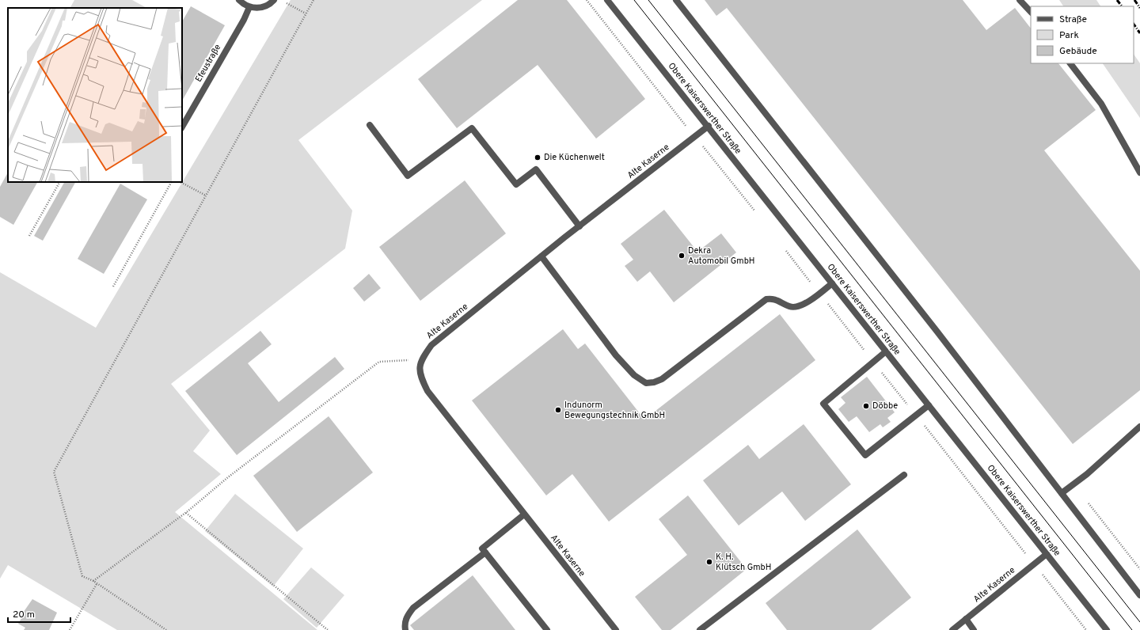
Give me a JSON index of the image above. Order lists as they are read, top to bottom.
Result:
{
  "streets": {
    "street": ["Efeustraße", "Obere Kaiserswerther Straße", "Alte Kaserne"]
  },
  "crossings": [
    ["Obere Kaiserswerther Straße", "Alte Kaserne"]
  ],
  "places": [
    "Die Küchenwelt",
    "Dekra Automobil GmbH",
    "Döbbe",
    "Indunorm Bewegungstechnik GmbH",
    "K. H. Klütsch GmbH"
  ],
  "legend": ["Straße", "Park", "Gebäude"],
  "scale_bar": "20 m"
}
